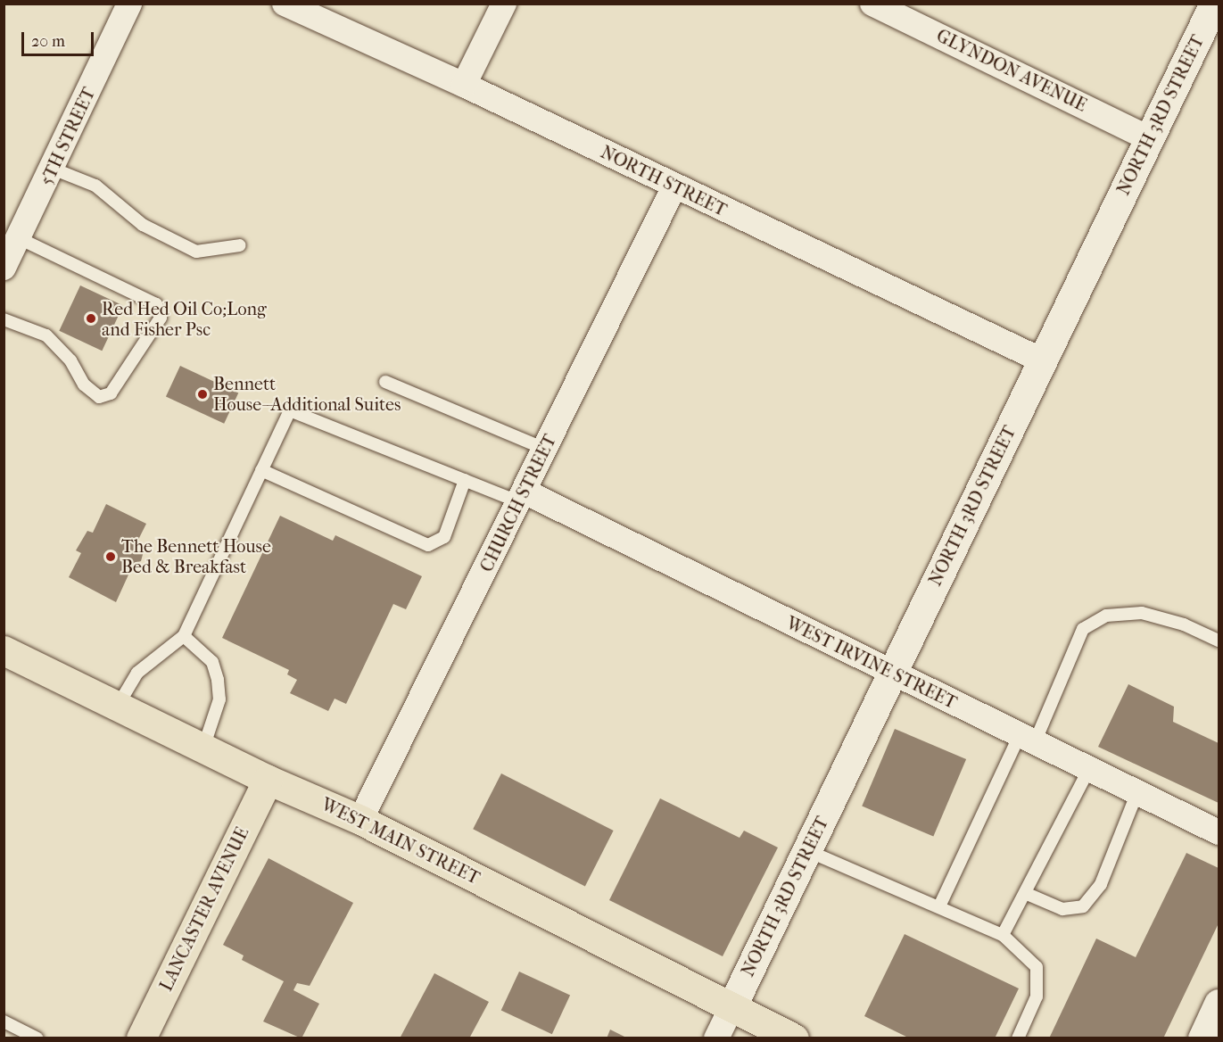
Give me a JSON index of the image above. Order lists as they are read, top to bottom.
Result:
{
  "streets": {
    "main road": ["WEST MAIN STREET", "LANCASTER AVENUE"],
    "street": [
      "GLYNDON AVENUE",
      "NORTH 3RD STREET",
      "5TH STREET",
      "NORTH STREET",
      "CHURCH STREET",
      "WEST IRVINE STREET"
    ]
  },
  "crossings": [
    ["GLYNDON AVENUE", "NORTH 3RD STREET"],
    ["NORTH 3RD STREET", "NORTH STREET"],
    ["NORTH 3RD STREET", "WEST IRVINE STREET"],
    ["NORTH 3RD STREET", "WEST MAIN STREET"],
    ["NORTH STREET", "CHURCH STREET"],
    ["CHURCH STREET", "WEST IRVINE STREET"],
    ["CHURCH STREET", "WEST MAIN STREET"],
    ["WEST MAIN STREET", "LANCASTER AVENUE"]
  ],
  "places": ["Red Hed Oil Co;Long and Fisher Psc", "Bennett House--Additional Suites", "The Bennett House Bed & Breakfast"],
  "scale_bar": "20 m"
}
